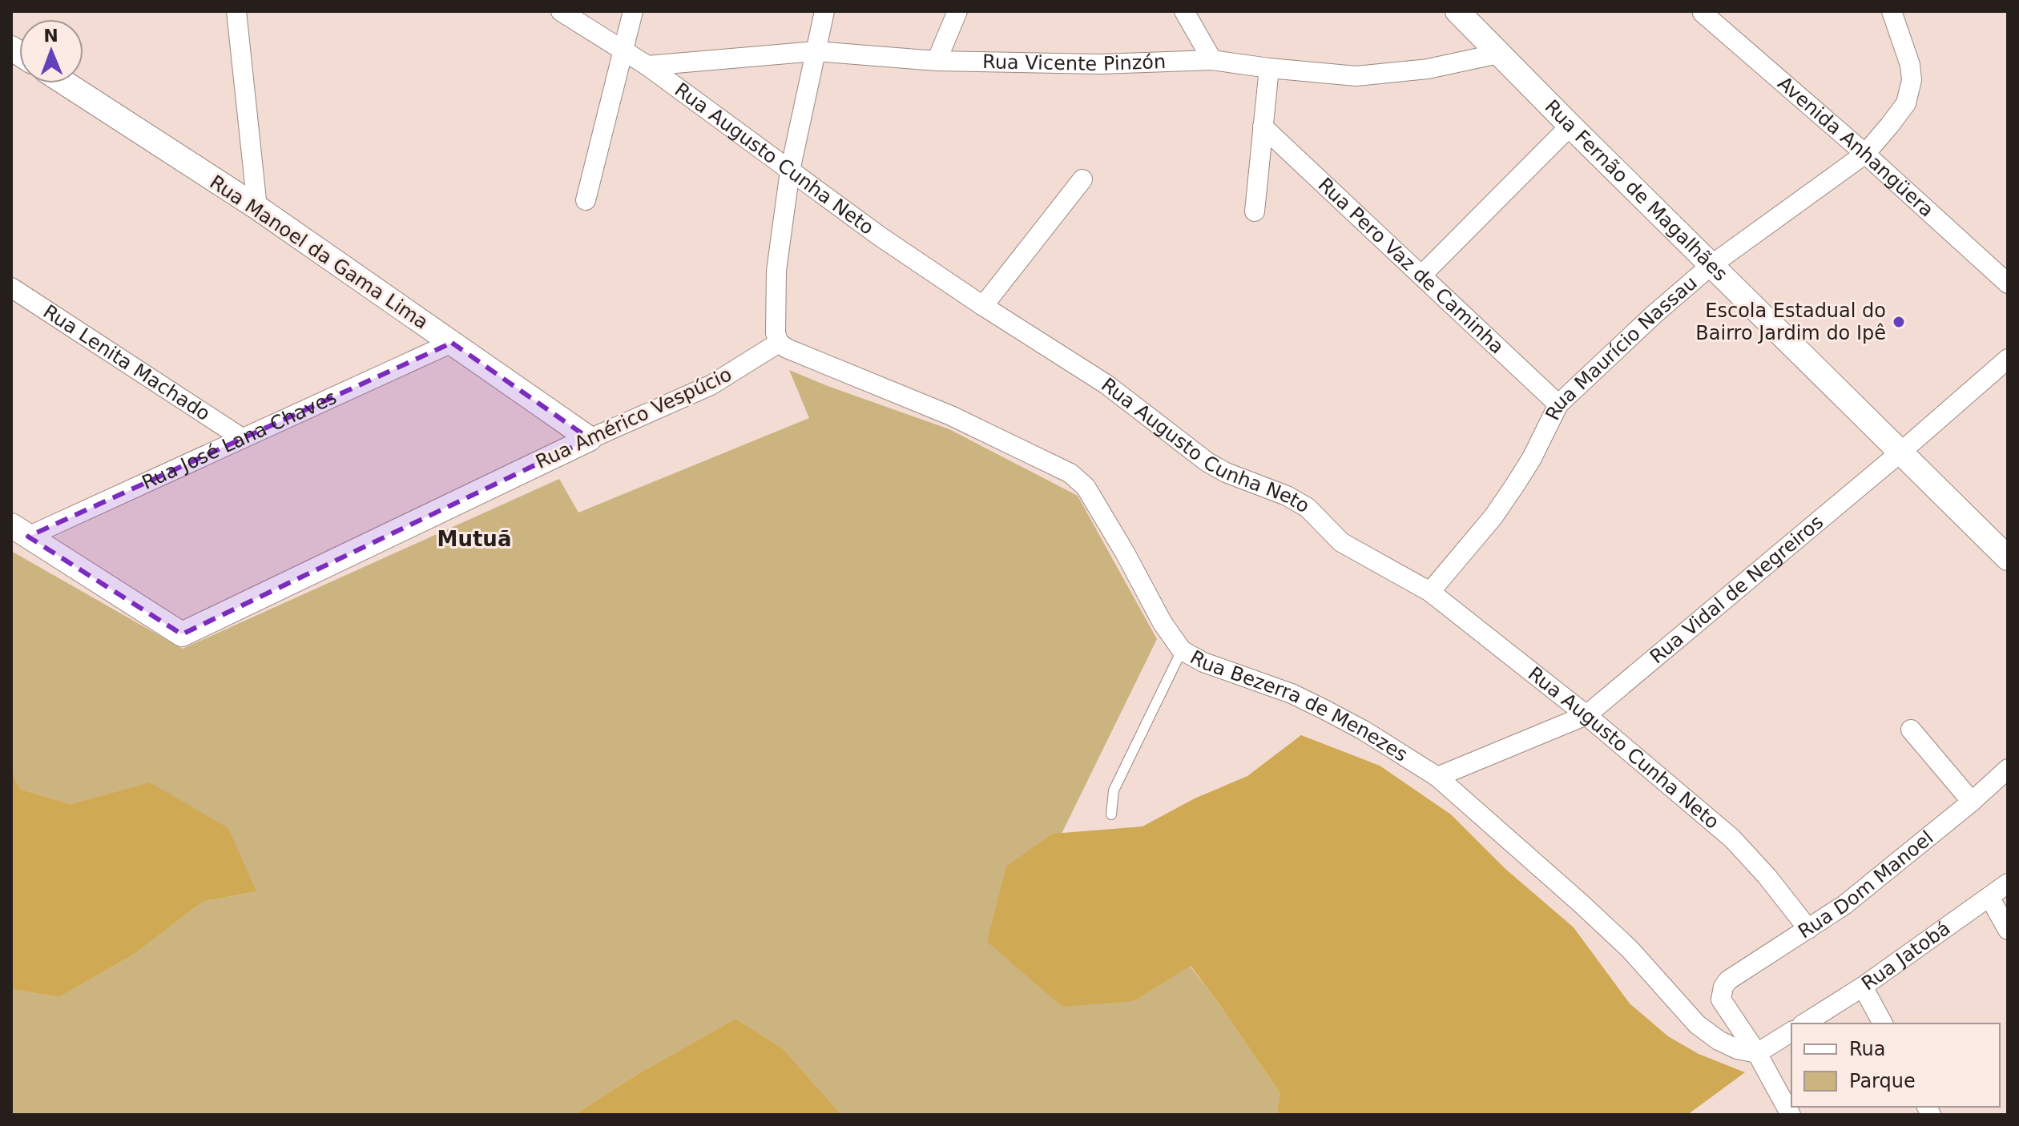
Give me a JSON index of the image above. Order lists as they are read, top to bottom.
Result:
{
  "streets": {
    "street": [
      "Rua Vicente Pinzón",
      "Avenida Anhangüera",
      "Rua Augusto Cunha Neto",
      "Rua Fernão de Magalhães",
      "Rua Manoel da Gama Lima",
      "Rua Pero Vaz de Caminha",
      "Rua Maurício Nassau",
      "Rua Lenita Machado",
      "Rua Américo Vespúcio",
      "Rua José Lana Chaves",
      "Rua Vidal de Negreiros",
      "Rua Bezerra de Menezes",
      "Rua Dom Manoel",
      "Rua Jatobá"
    ]
  },
  "crossings": [
    ["Rua Vicente Pinzón", "Rua Augusto Cunha Neto"],
    ["Rua Vicente Pinzón", "Rua Fernão de Magalhães"],
    ["Avenida Anhangüera", "Rua Maurício Nassau"],
    ["Rua Augusto Cunha Neto", "Rua Maurício Nassau"],
    ["Rua Augusto Cunha Neto", "Rua Vidal de Negreiros"],
    ["Rua Augusto Cunha Neto", "Rua Dom Manoel"],
    ["Rua Fernão de Magalhães", "Rua Maurício Nassau"],
    ["Rua Fernão de Magalhães", "Rua Vidal de Negreiros"],
    ["Rua Manoel da Gama Lima", "Rua Américo Vespúcio"],
    ["Rua Manoel da Gama Lima", "Rua José Lana Chaves"],
    ["Rua Pero Vaz de Caminha", "Rua Maurício Nassau"],
    ["Rua Lenita Machado", "Rua José Lana Chaves"],
    ["Rua Américo Vespúcio", "Rua José Lana Chaves"],
    ["Rua Américo Vespúcio", "Rua Bezerra de Menezes"],
    ["Rua Vidal de Negreiros", "Rua Bezerra de Menezes"],
    ["Rua Bezerra de Menezes", "Rua Dom Manoel"]
  ],
  "districts": ["Mutuã"],
  "places": ["Escola Estadual do Bairro Jardim do Ipê"],
  "legend": ["Rua", "Parque"],
  "north": "top"
}
